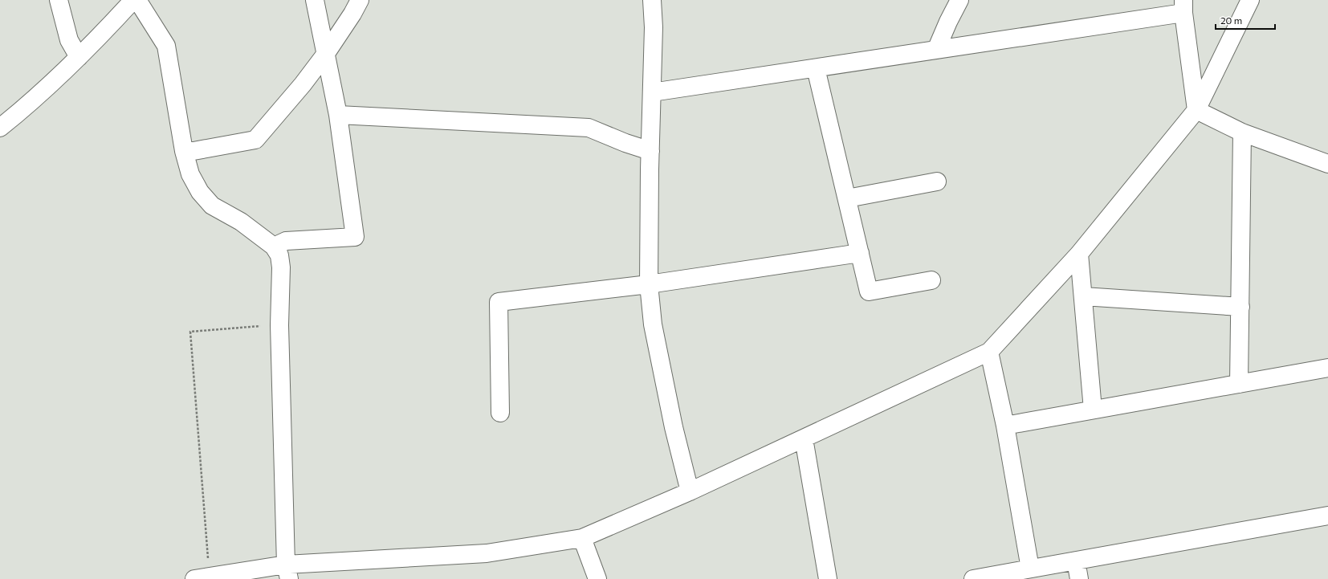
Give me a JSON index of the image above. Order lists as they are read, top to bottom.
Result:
{
  "scale_bar": "20 m"
}
